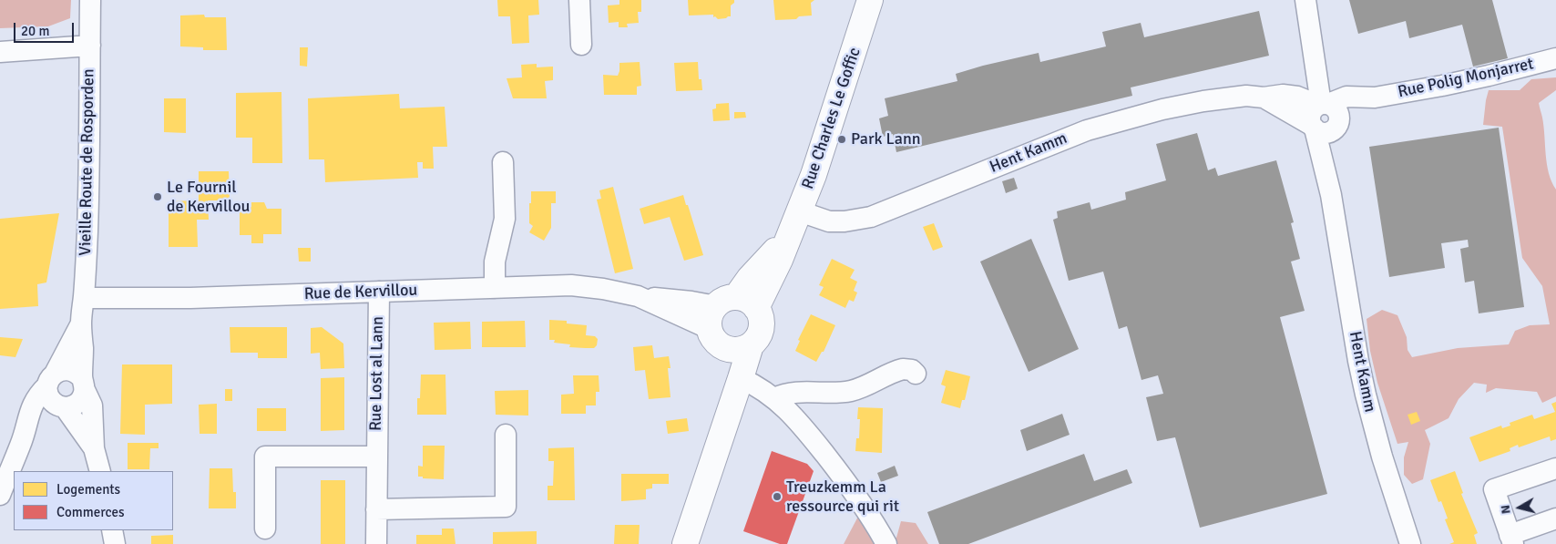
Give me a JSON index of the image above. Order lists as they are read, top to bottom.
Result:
{
  "streets": {
    "street": [
      "Rue Polig Monjarret",
      "Rue Charles Le Goffic",
      "Hent Kamm",
      "Vieille Route de Rosporden",
      "Rue de Kervillou",
      "Rue Lost al Lann"
    ]
  },
  "crossings": [
    ["Rue Polig Monjarret", "Hent Kamm"],
    ["Rue Charles Le Goffic", "Hent Kamm"],
    ["Rue Charles Le Goffic", "Rue de Kervillou"],
    ["Vieille Route de Rosporden", "Rue de Kervillou"],
    ["Rue de Kervillou", "Rue Lost al Lann"]
  ],
  "places": ["Park Lann", "Le Fournil de Kervillou", "Treuzkemm La ressource qui rit"],
  "legend": ["Logements", "Commerces"],
  "scale_bar": "20 m",
  "north": "left"
}
